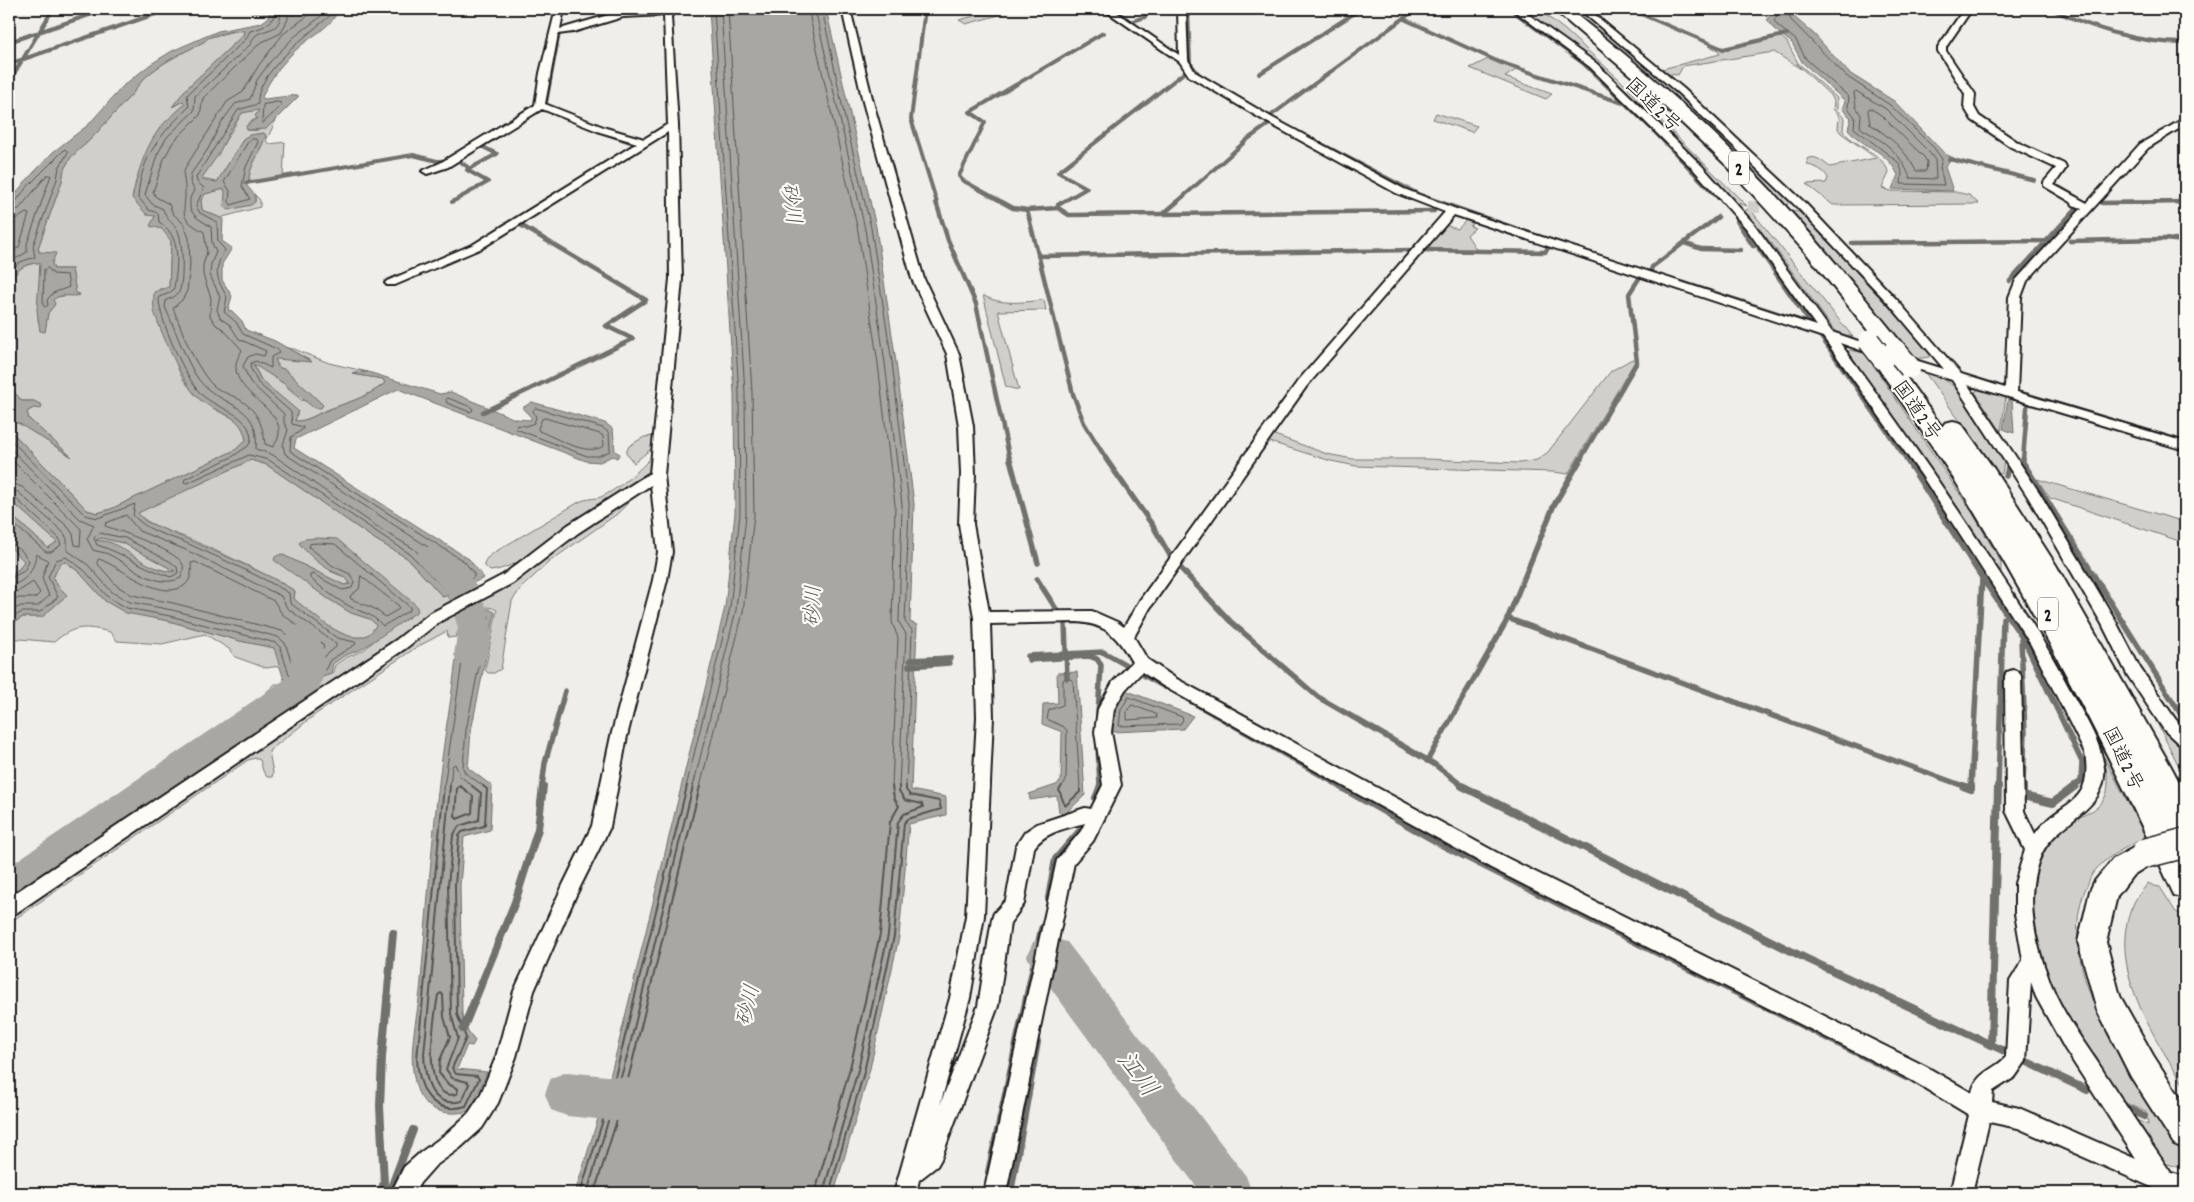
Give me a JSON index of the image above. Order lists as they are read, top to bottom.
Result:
{
  "streets": {
    "highway": ["国道2号", "2"]
  },
  "water": ["砂川", "江川"]
}
